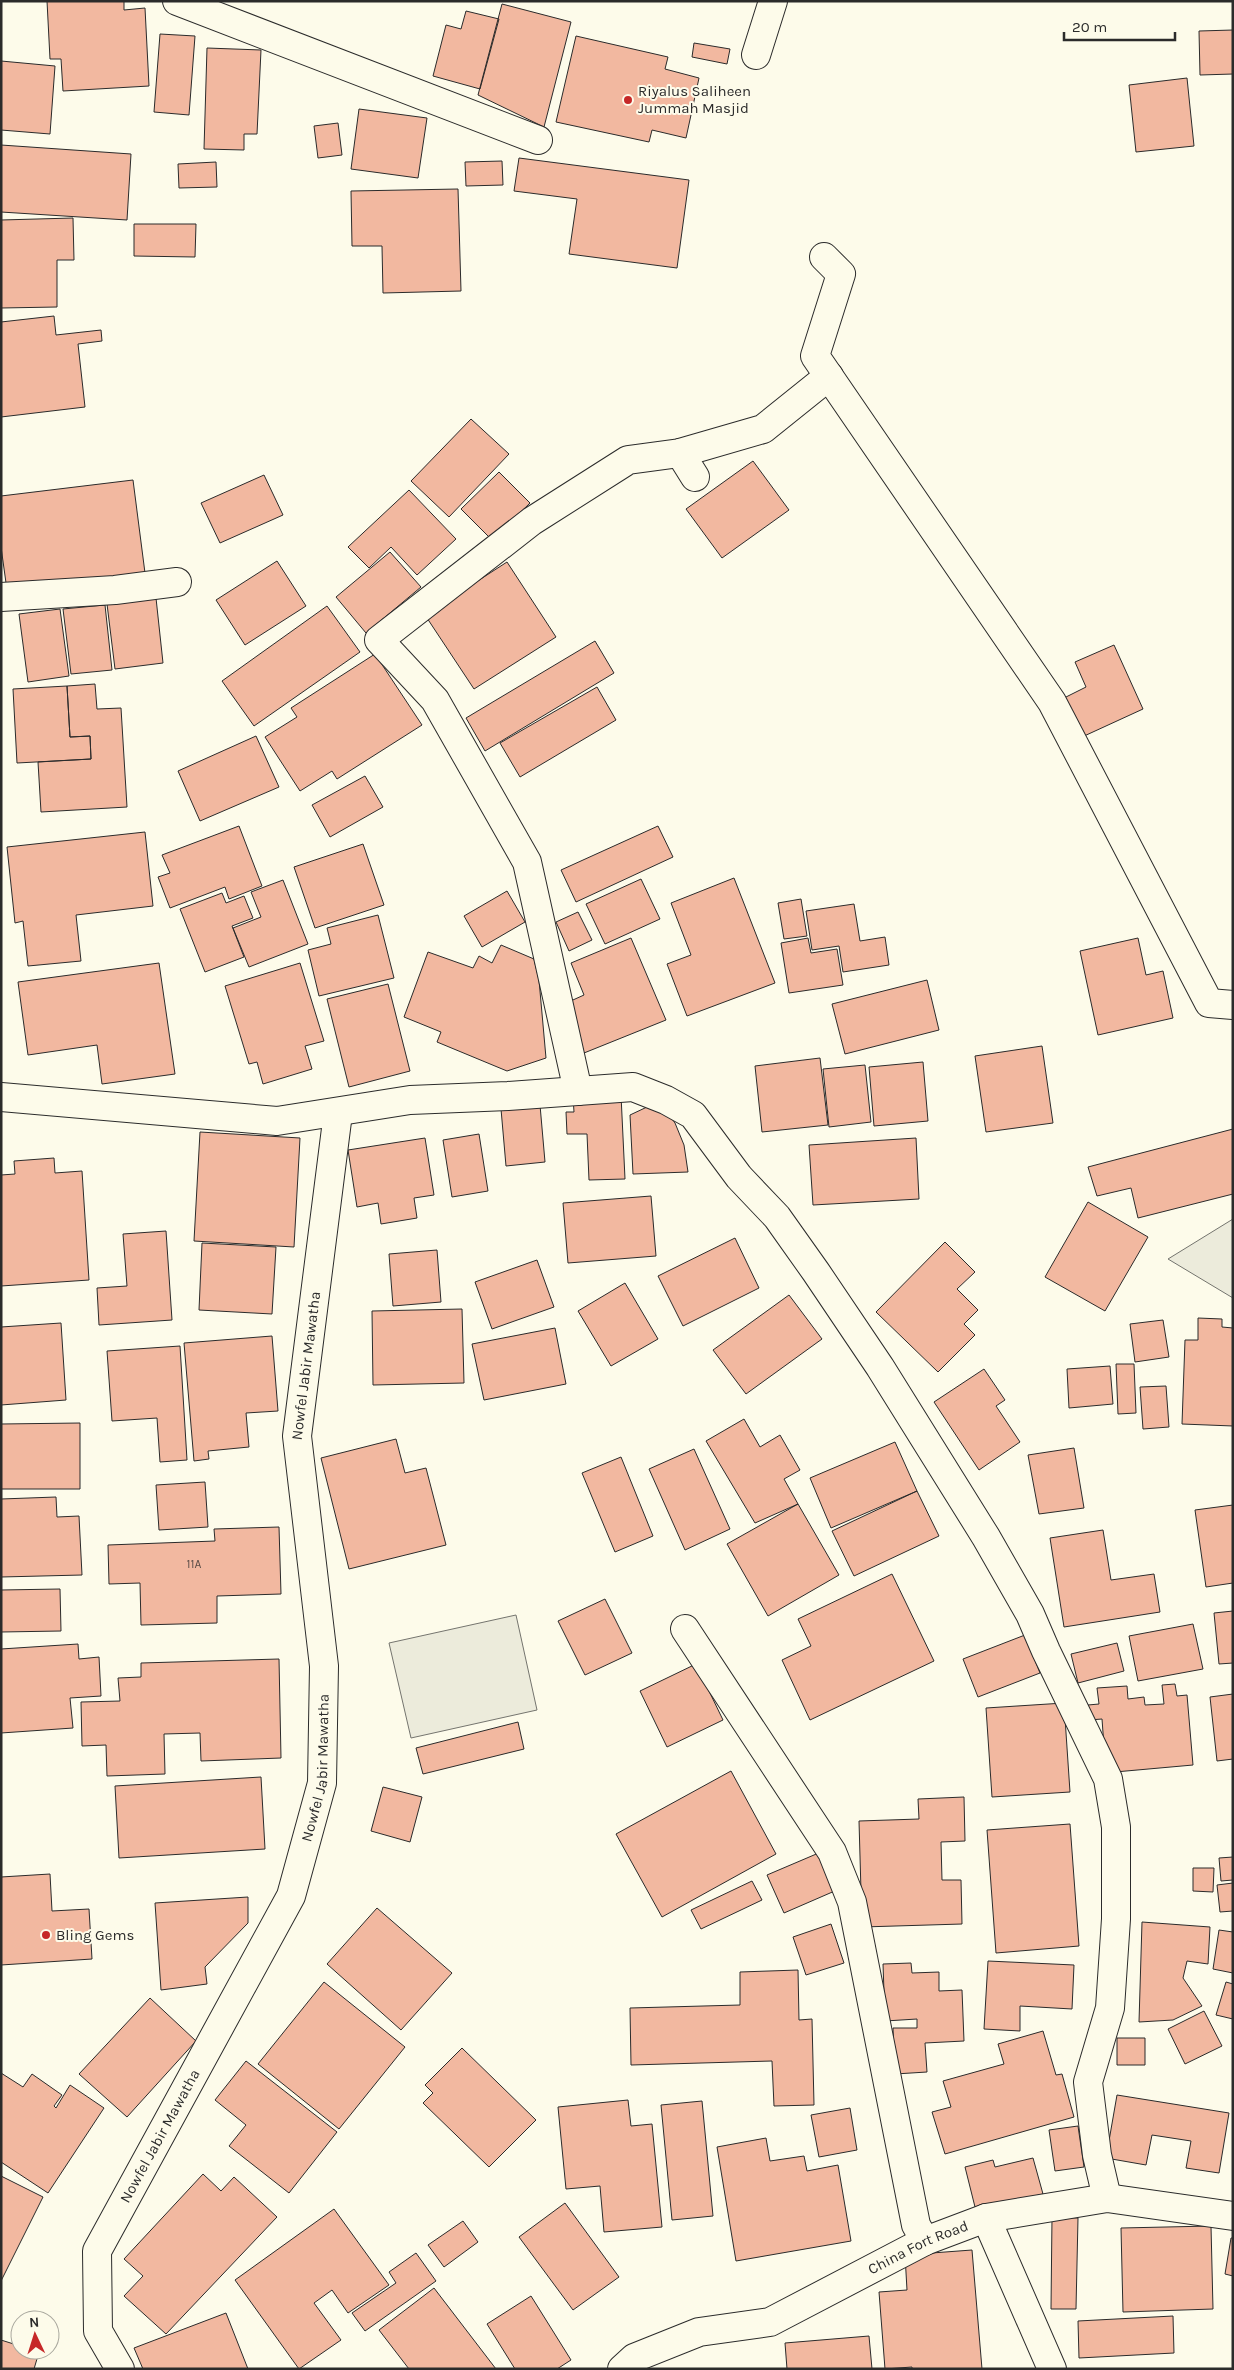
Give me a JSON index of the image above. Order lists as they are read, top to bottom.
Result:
{
  "streets": {
    "street": ["Nowfel Jabir Mawatha", "China Fort Road"]
  },
  "places": ["Riyalus Saliheen Jummah Masjid", "Bling Gems"],
  "house_numbers": ["11A"],
  "scale_bar": "20 m",
  "north": "top"
}
